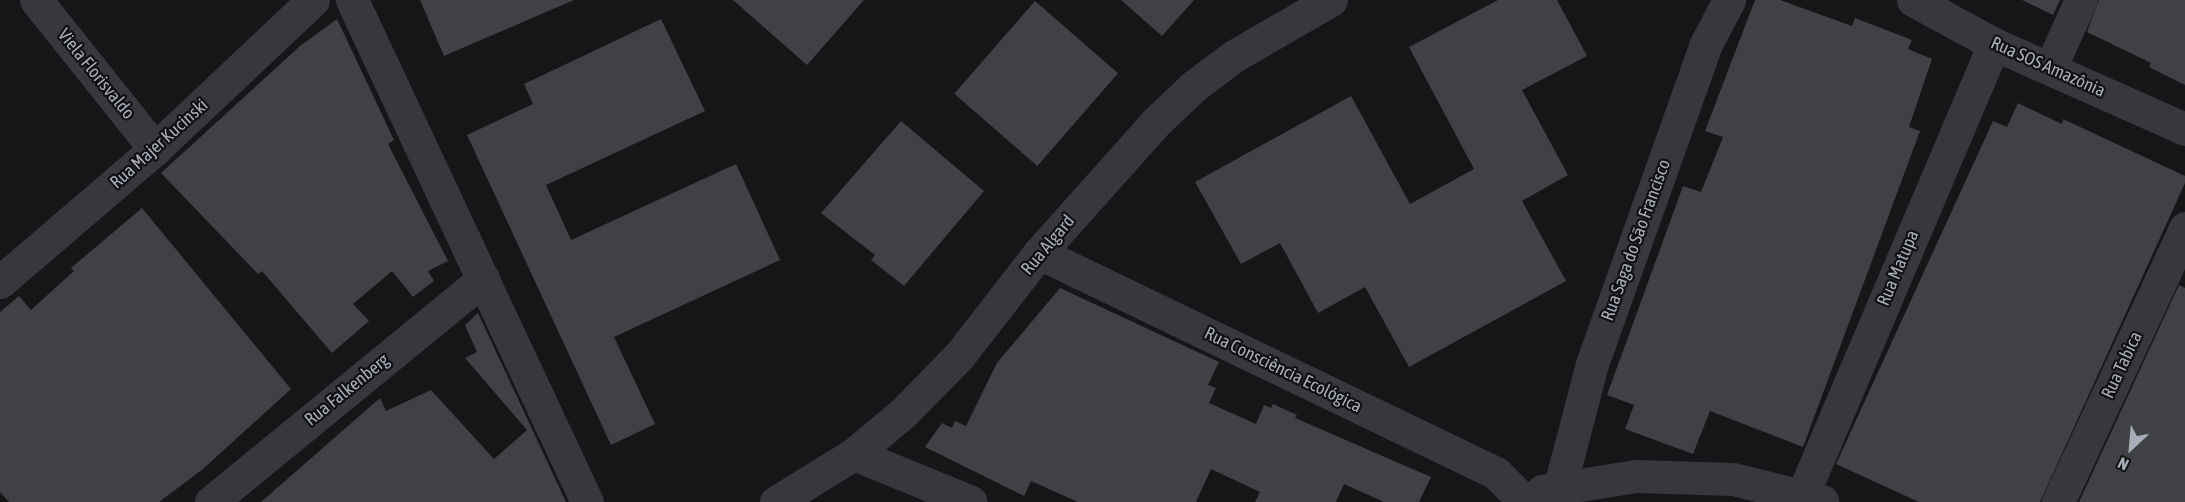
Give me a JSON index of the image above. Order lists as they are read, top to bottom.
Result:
{
  "streets": {
    "street": [
      "Rua SOS Amazônia",
      "Viela Florisvaldo",
      "Rua Majer Kucinski",
      "Rua Saga do São Francisco",
      "Rua Algard",
      "Rua Matupa",
      "Rua Tabica",
      "Rua Consciência Ecológica",
      "Rua Falkenberg"
    ]
  },
  "crossings": [
    ["Rua SOS Amazônia", "Rua Matupa"],
    ["Viela Florisvaldo", "Rua Majer Kucinski"],
    ["Rua Algard", "Rua Consciência Ecológica"]
  ],
  "north": "bottom left"
}
